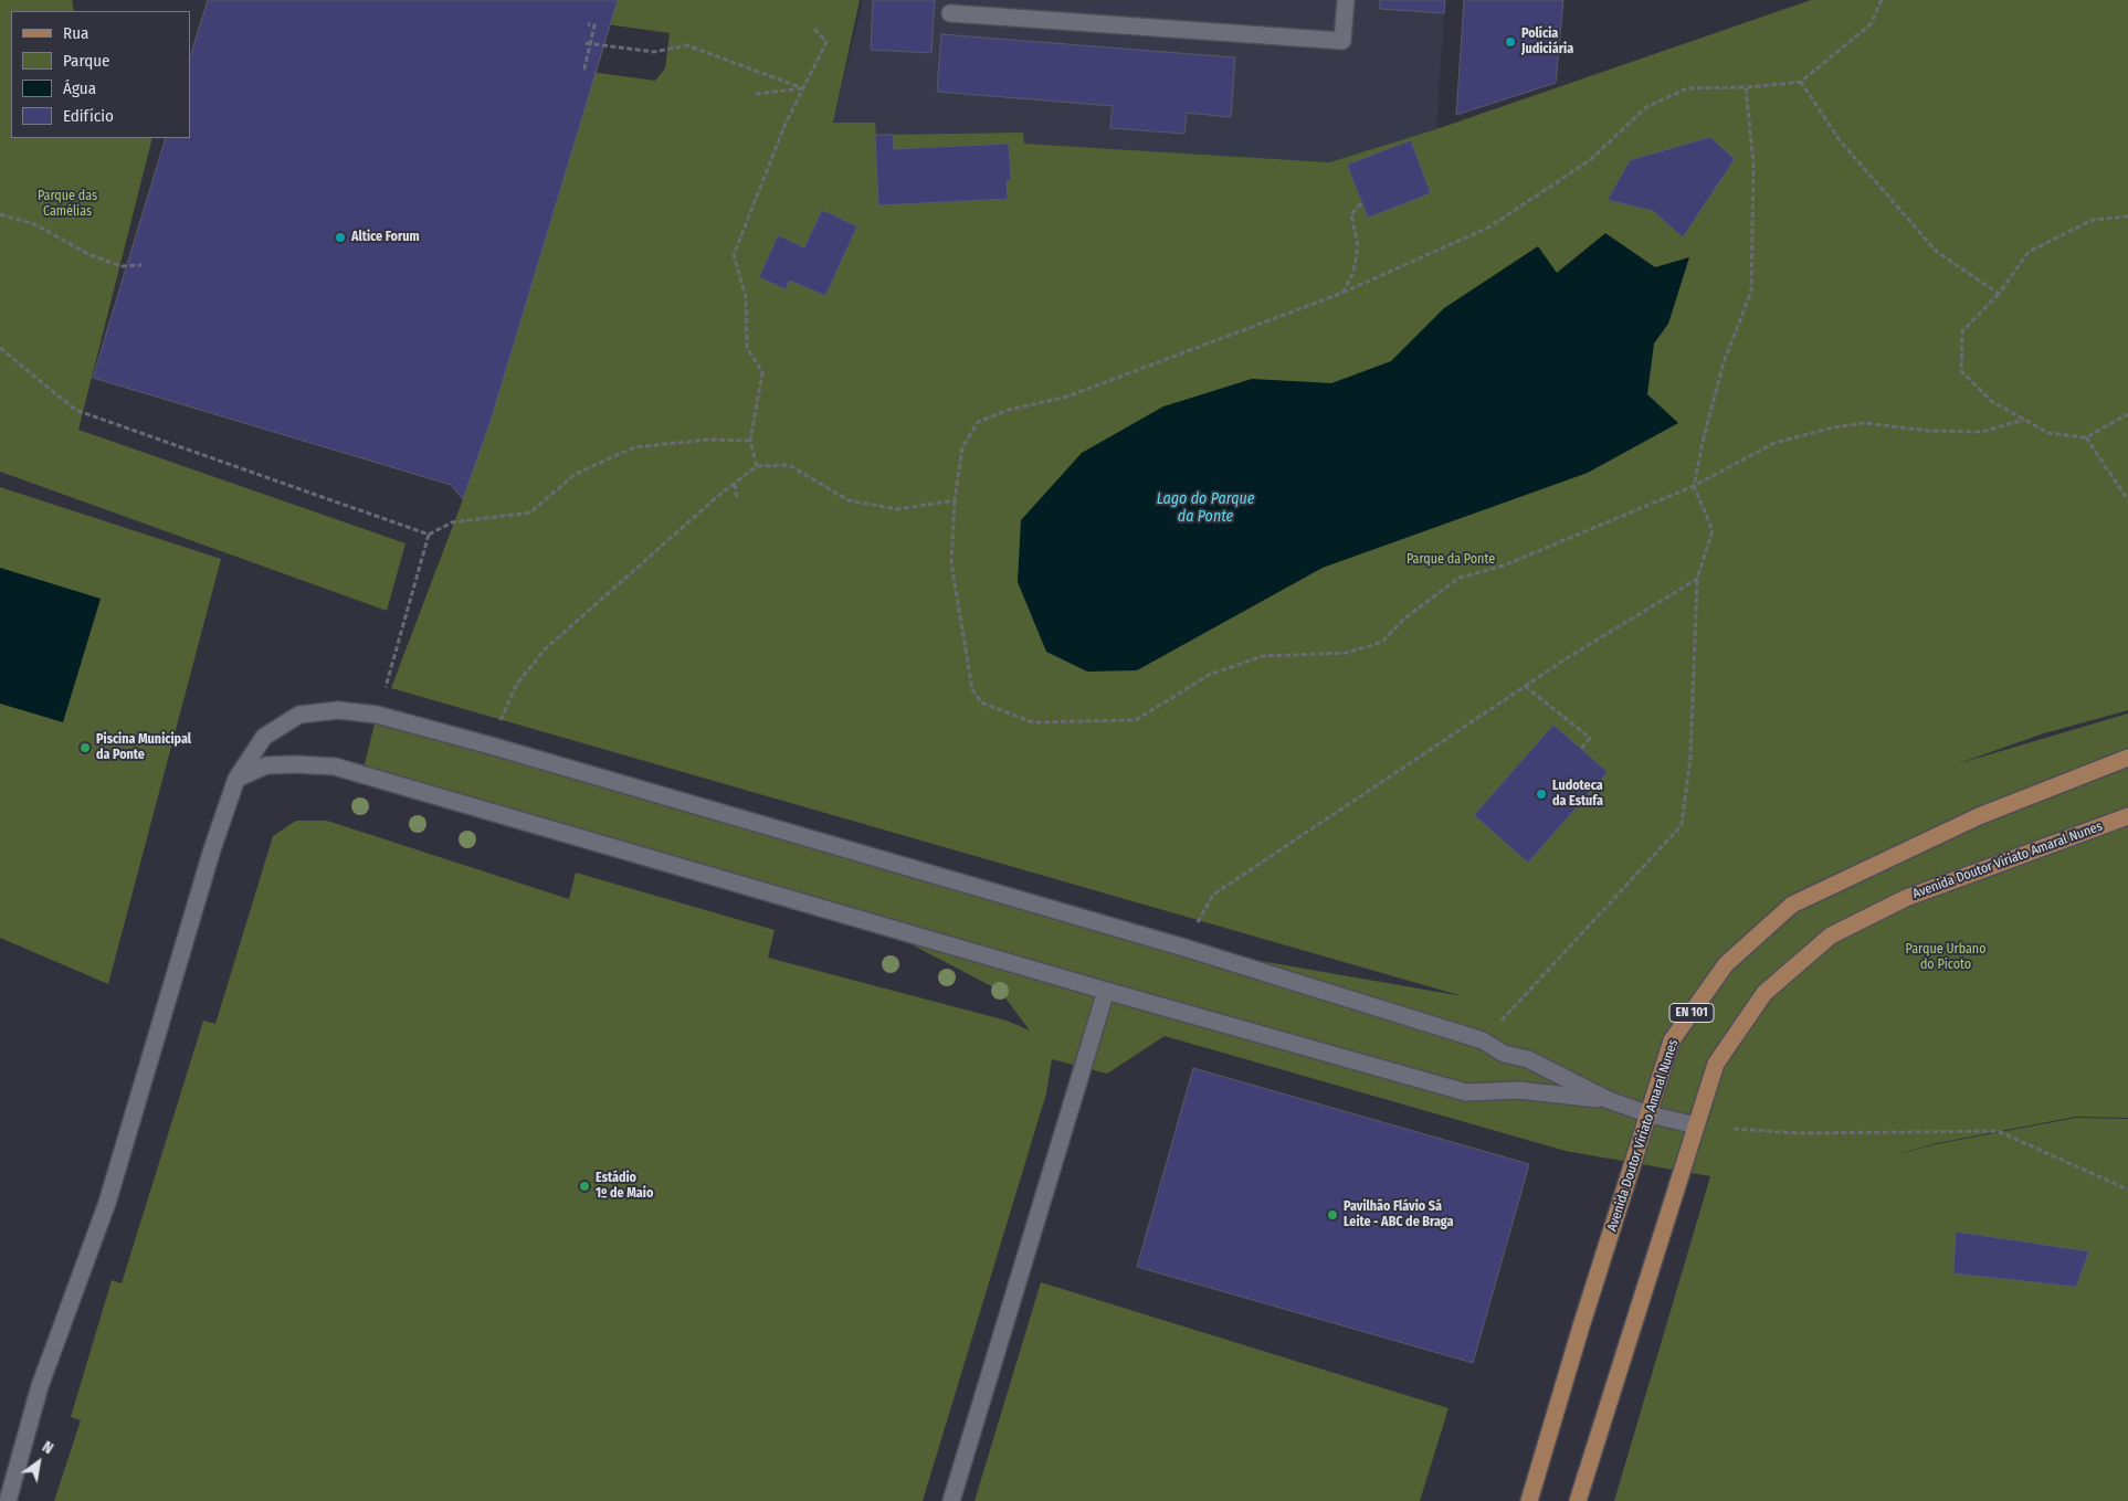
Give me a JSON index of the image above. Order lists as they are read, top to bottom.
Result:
{
  "streets": {
    "main road": ["Avenida Doutor Viriato Amaral Nunes", "EN 101"]
  },
  "water": ["Lago do Parque da Ponte"],
  "parks": ["Parque das Camélias", "Parque da Ponte", "Parque Urbano do Picoto"],
  "places": [
    "Polícia Judiciária",
    "Altice Forum",
    "Piscina Municipal da Ponte",
    "Ludoteca da Estufa",
    "Estádio 1º de Maio",
    "Pavilhão Flávio Sá Leite - ABC de Braga"
  ],
  "legend": [
    "Rua",
    "Parque",
    "Água",
    "Edifício"
  ],
  "north": "top right"
}
